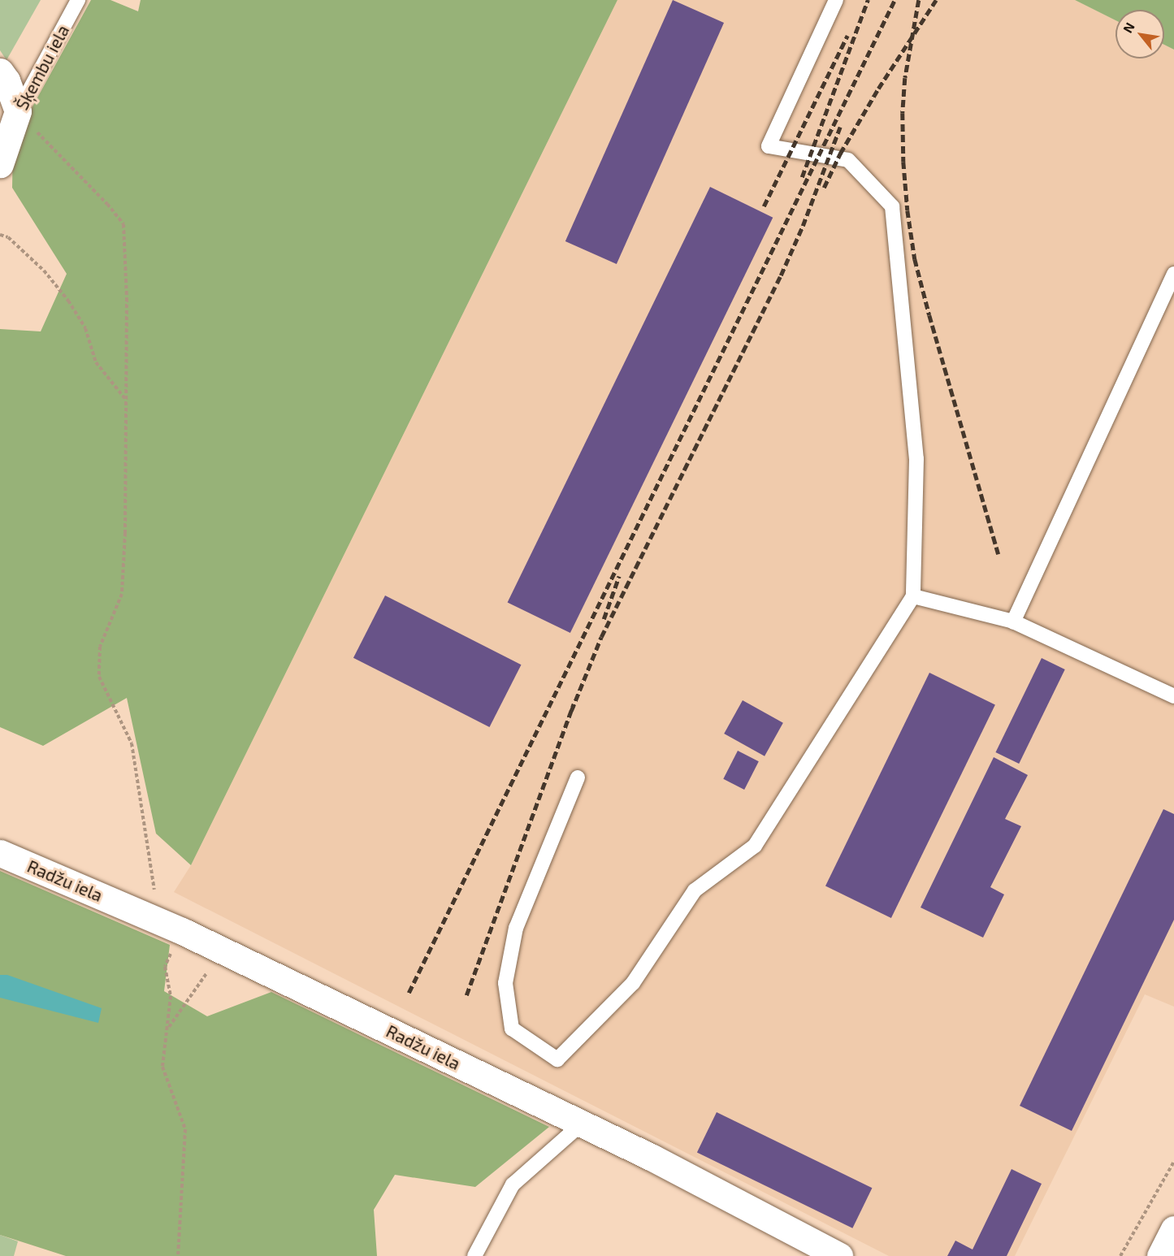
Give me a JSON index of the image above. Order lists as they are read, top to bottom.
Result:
{
  "streets": {
    "street": ["Šķembu iela", "Radžu iela"]
  },
  "north": "top left"
}
